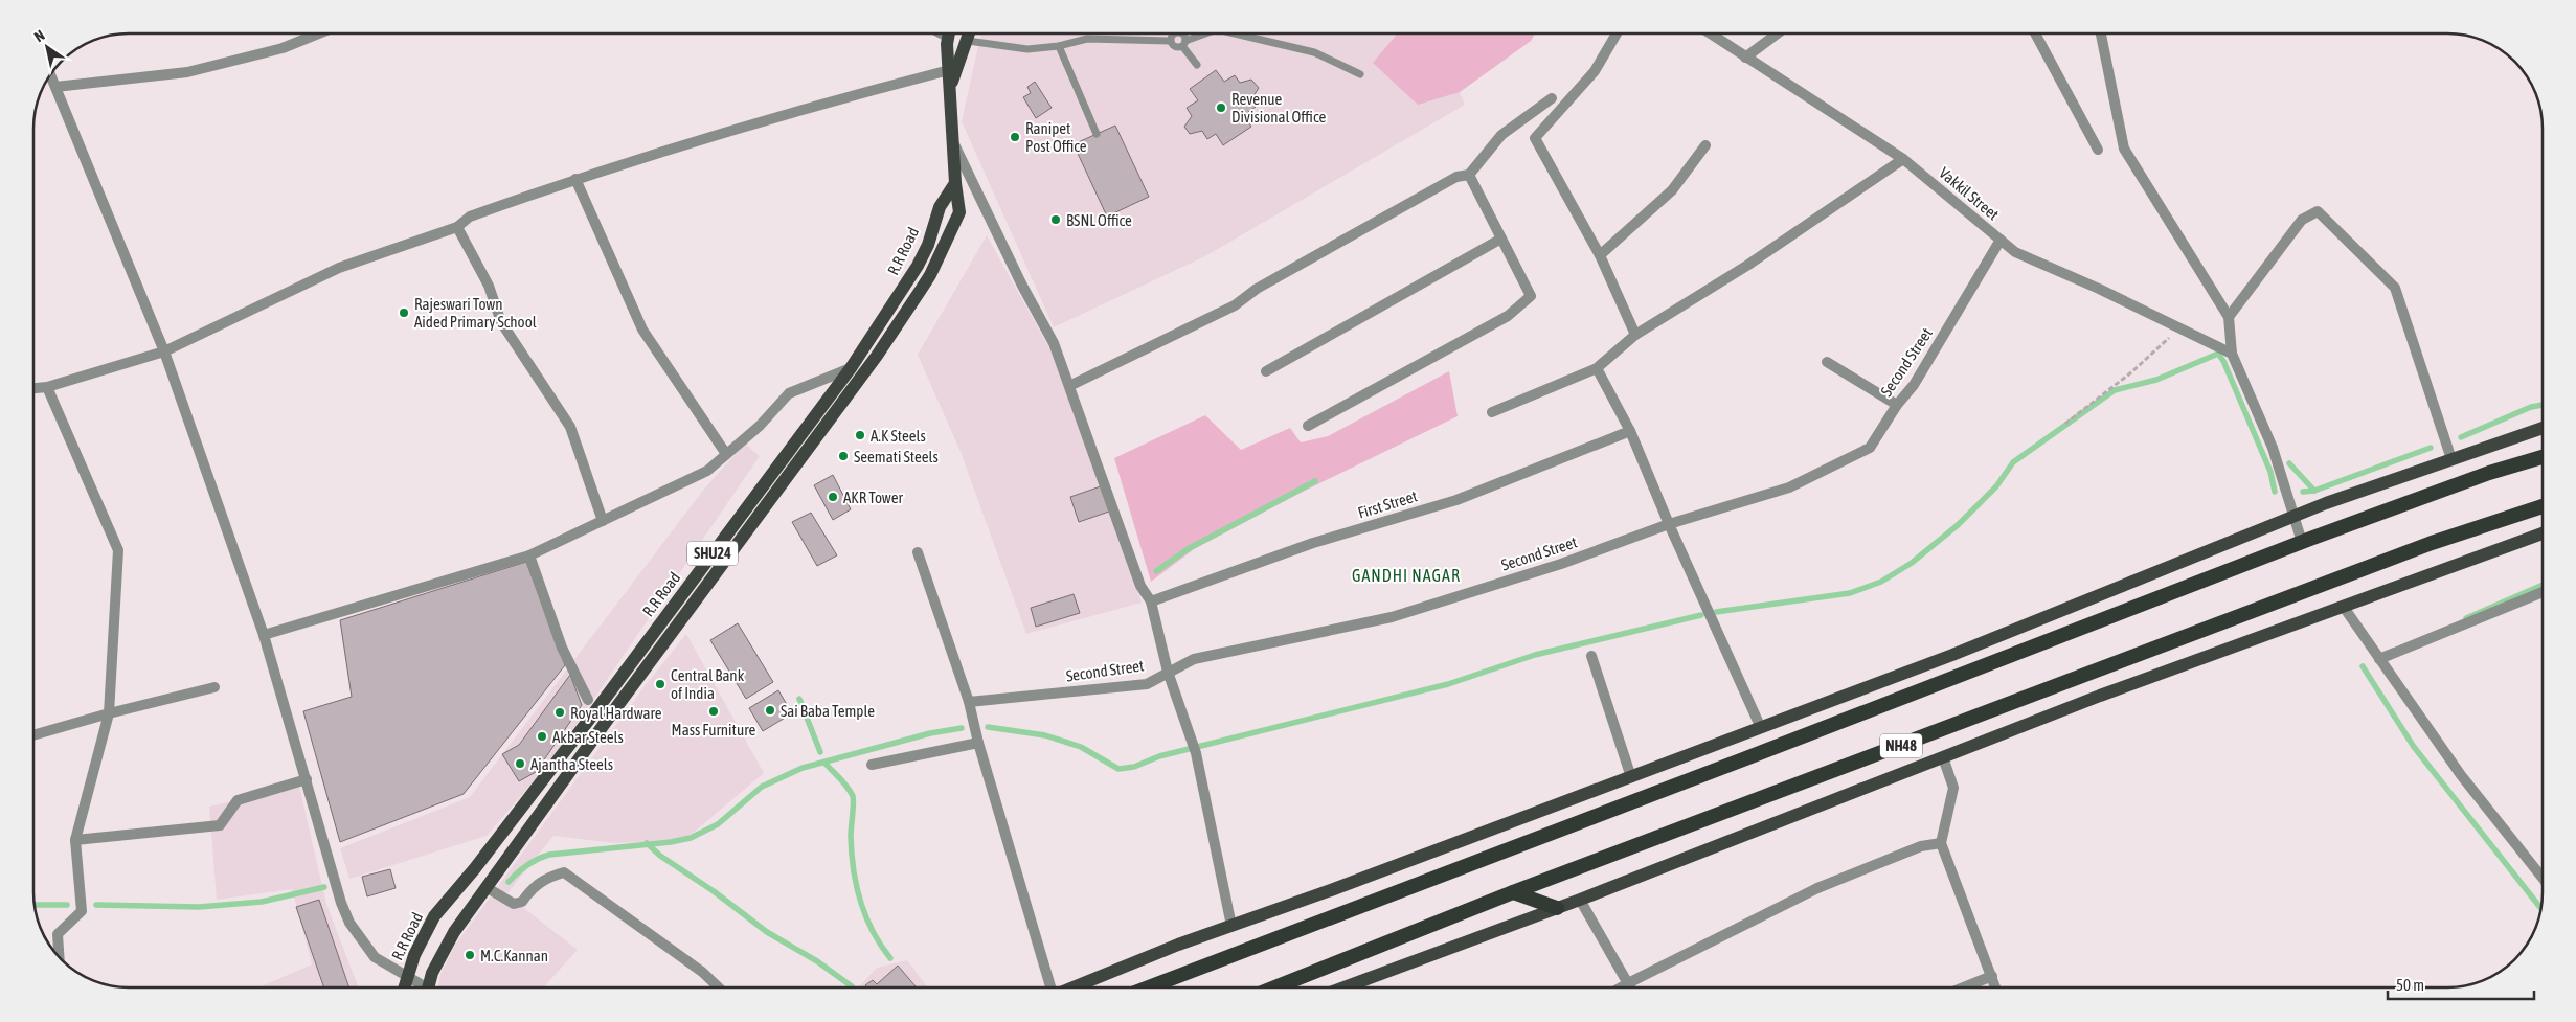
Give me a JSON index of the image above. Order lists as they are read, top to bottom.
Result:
{
  "streets": {
    "highway": ["NH48"],
    "main road": ["R.R Road", "SHU24"],
    "street": ["Vakkil Street", "Second Street", "First Street"]
  },
  "crossings": [
    ["Vakkil Street", "Second Street"]
  ],
  "districts": ["GANDHI NAGAR"],
  "places": [
    "Revenue Divisional Office",
    "Ranipet Post Office",
    "BSNL Office",
    "Rajeswari Town Aided Primary School",
    "A.K Steels",
    "Seemati Steels",
    "AKR Tower",
    "Central Bank of India",
    "Sai Baba Temple",
    "Mass Furniture",
    "Royal Hardware",
    "Akbar Steels",
    "Ajantha Steels",
    "M.C.Kannan"
  ],
  "scale_bar": "50 m",
  "north": "top left"
}
